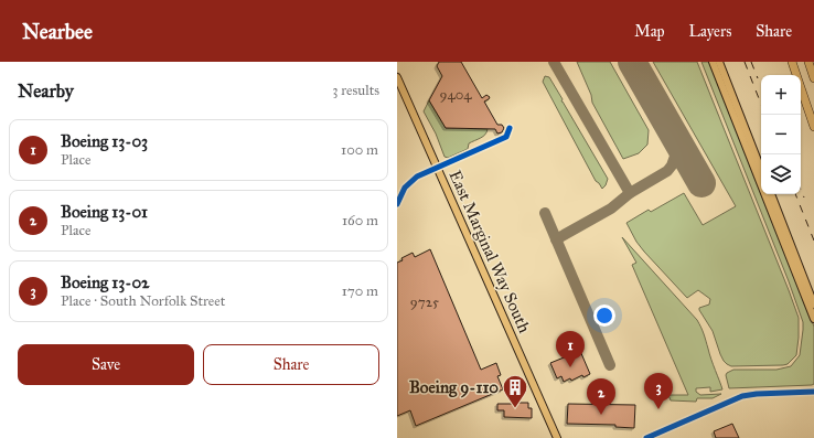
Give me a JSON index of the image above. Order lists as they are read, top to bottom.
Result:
{
  "streets": {
    "main road": ["East Marginal Way South"]
  },
  "places": {
    "building": ["Boeing 9-110"]
  },
  "house_numbers": ["9404", "9725"],
  "page": {
    "header": "Nearbee",
    "nav": ["Map", "Layers", "Share"],
    "heading": ["Nearby", "3 results"],
    "map_buttons": ["+", "−"],
    "list": [
      {
        "mark": "1",
        "name": "Boeing 13-03",
        "note": "Place",
        "value": "100 m"
      },
      {
        "mark": "2",
        "name": "Boeing 13-01",
        "note": "Place",
        "value": "160 m"
      },
      {
        "mark": "3",
        "name": "Boeing 13-02",
        "note": "Place · South Norfolk Street",
        "value": "170 m"
      }
    ],
    "buttons": ["Save", "Share"],
    "pins": ["1", "3", "2"]
  }
}
